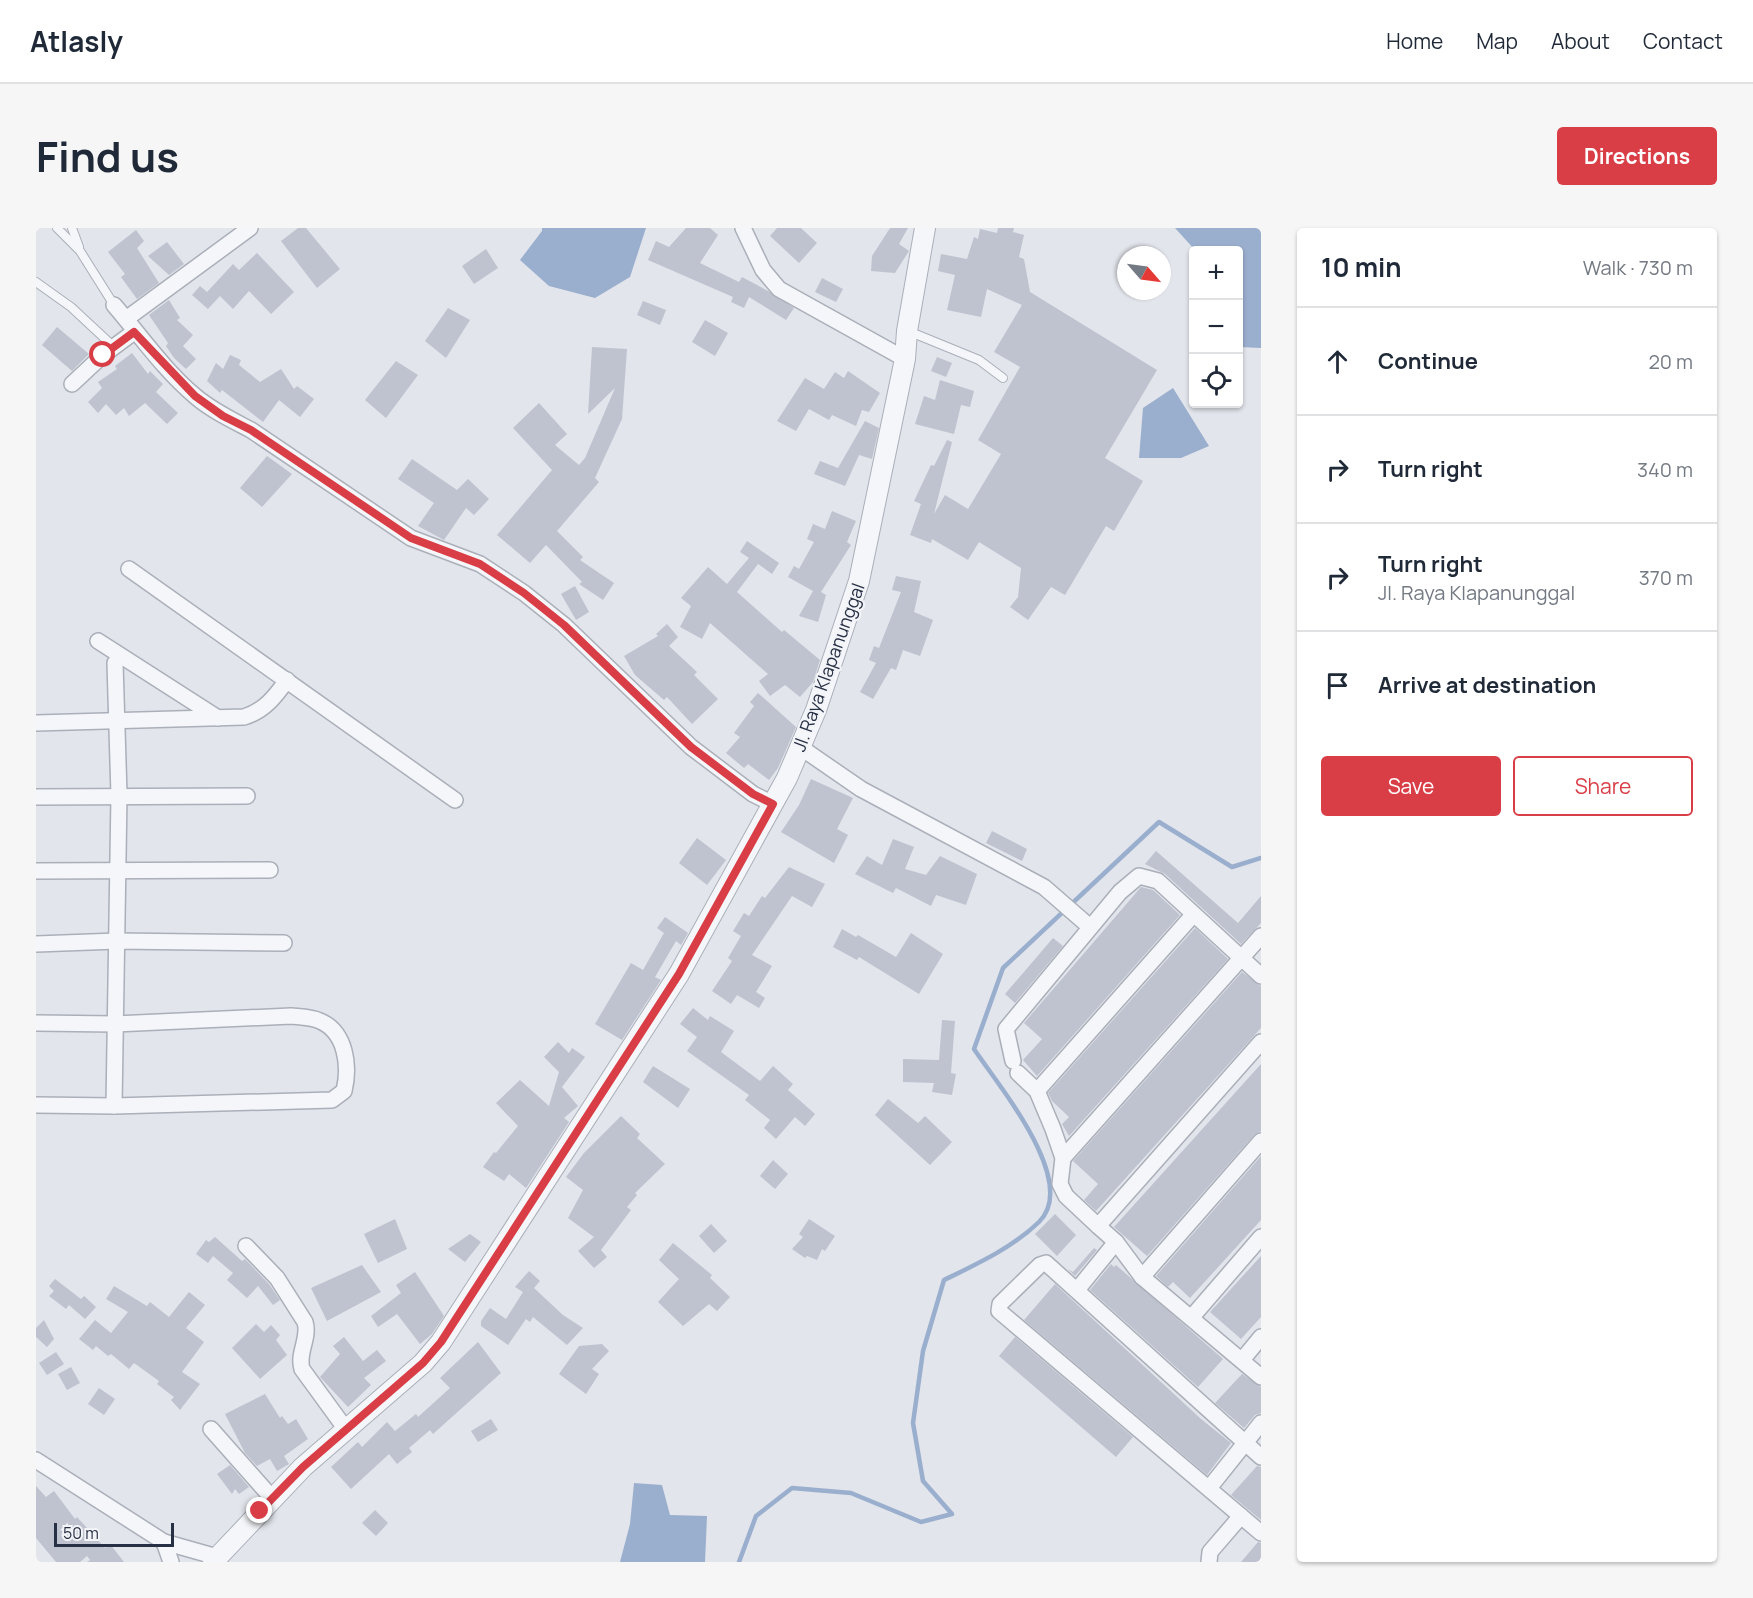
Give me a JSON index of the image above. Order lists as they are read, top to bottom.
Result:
{
  "streets": {
    "street": ["Jl. Raya Klapanunggal"]
  },
  "scale_bar": "50 m",
  "north": "bottom right",
  "page": {
    "header": "Atlasly",
    "nav": [
      "Home",
      "Map",
      "About",
      "Contact"
    ],
    "title": "Find us",
    "buttons": [
      "Directions",
      ["Save", "Share"]
    ],
    "heading": ["10 min", "Walk · 730 m"],
    "map_buttons": ["+", "−"],
    "list": [
      ["Continue", "20 m"],
      ["Turn right", "340 m"],
      ["Turn right", "Jl. Raya Klapanunggal", "370 m"],
      "Arrive at destination"
    ],
    "scale": "50 m"
  }
}
